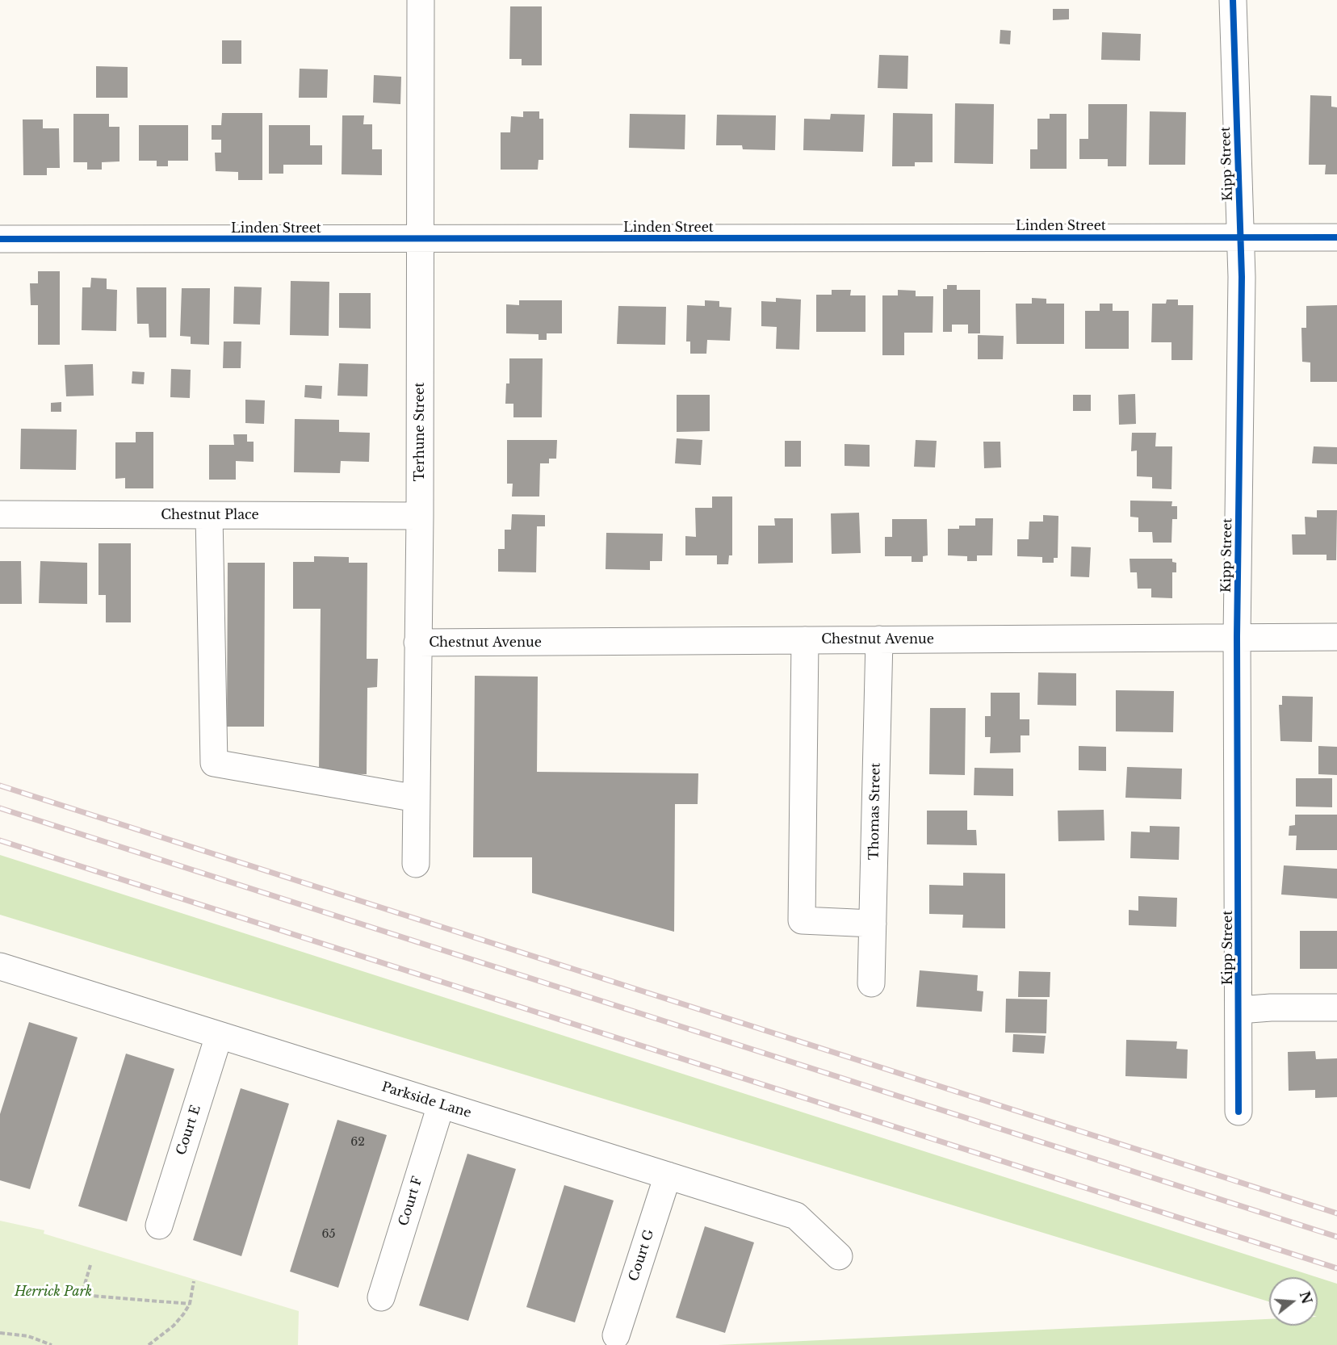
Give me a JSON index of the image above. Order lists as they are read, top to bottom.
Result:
{
  "streets": {
    "street": [
      "Kipp Street",
      "Linden Street",
      "Terhune Street",
      "Chestnut Place",
      "Chestnut Avenue",
      "Thomas Street",
      "Parkside Lane",
      "Court E",
      "Court F",
      "Court G"
    ]
  },
  "crossings": [
    ["Kipp Street", "Linden Street"],
    ["Kipp Street", "Chestnut Avenue"],
    ["Linden Street", "Terhune Street"],
    ["Terhune Street", "Chestnut Place"],
    ["Terhune Street", "Chestnut Avenue"],
    ["Chestnut Avenue", "Thomas Street"],
    ["Parkside Lane", "Court E"],
    ["Parkside Lane", "Court F"],
    ["Parkside Lane", "Court G"]
  ],
  "parks": ["Herrick Park"],
  "house_numbers": ["62", "65"],
  "north": "right"
}
